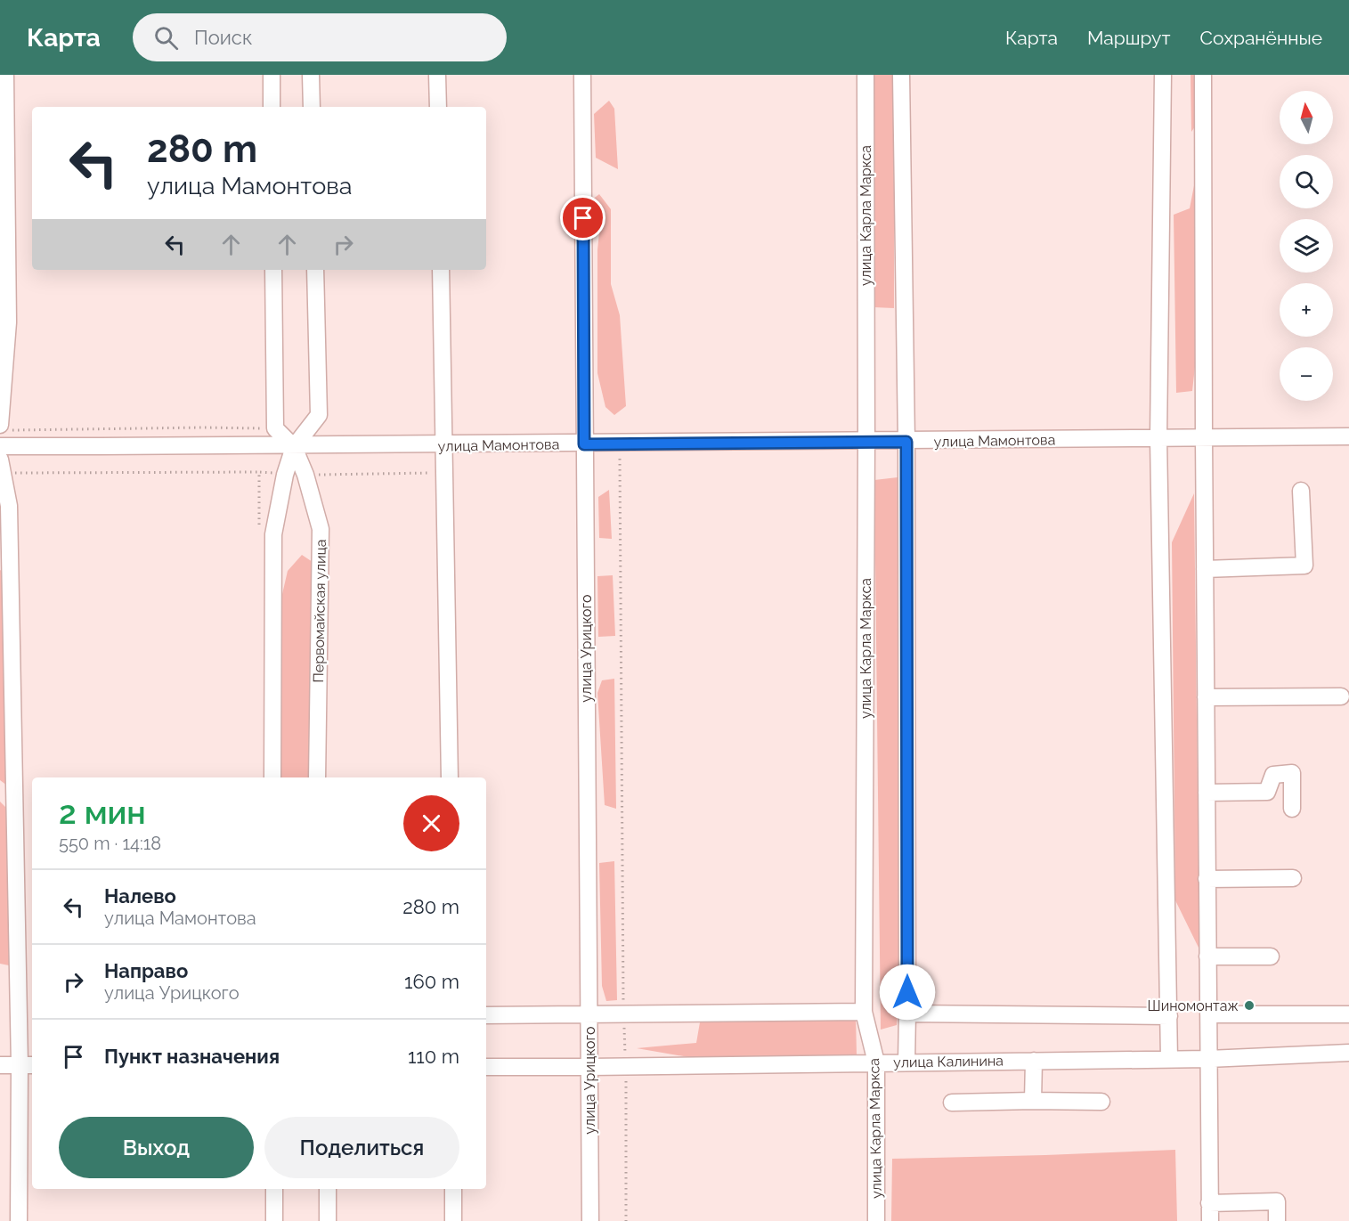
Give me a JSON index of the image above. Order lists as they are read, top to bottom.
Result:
{
  "streets": {
    "street": [
      "улица Карла Маркса",
      "улица Мамонтова",
      "Первомайская улица",
      "улица Урицкого",
      "улица Калинина"
    ]
  },
  "crossings": [
    ["улица Карла Маркса", "улица Мамонтова"],
    ["улица Карла Маркса", "улица Калинина"],
    ["улица Мамонтова", "Первомайская улица"],
    ["улица Мамонтова", "улица Урицкого"],
    ["улица Урицкого", "улица Калинина"]
  ],
  "places": ["Шиномонтаж"],
  "north": "top",
  "page": {
    "header": "Карта",
    "search": "Поиск",
    "nav": ["Карта", "Маршрут", "Сохранённые"],
    "map_buttons": ["+", "−"],
    "turn": ["280 m", "улица Мамонтова"],
    "heading": ["2 мин", "550 m · 14:18"],
    "list": [
      {
        "name": "Налево",
        "note": "улица Мамонтова",
        "value": "280 m"
      },
      {
        "name": "Направо",
        "note": "улица Урицкого",
        "value": "160 m"
      },
      {
        "name": "Пункт назначения",
        "value": "110 m"
      }
    ],
    "buttons": ["Выход", "Поделиться"]
  }
}
